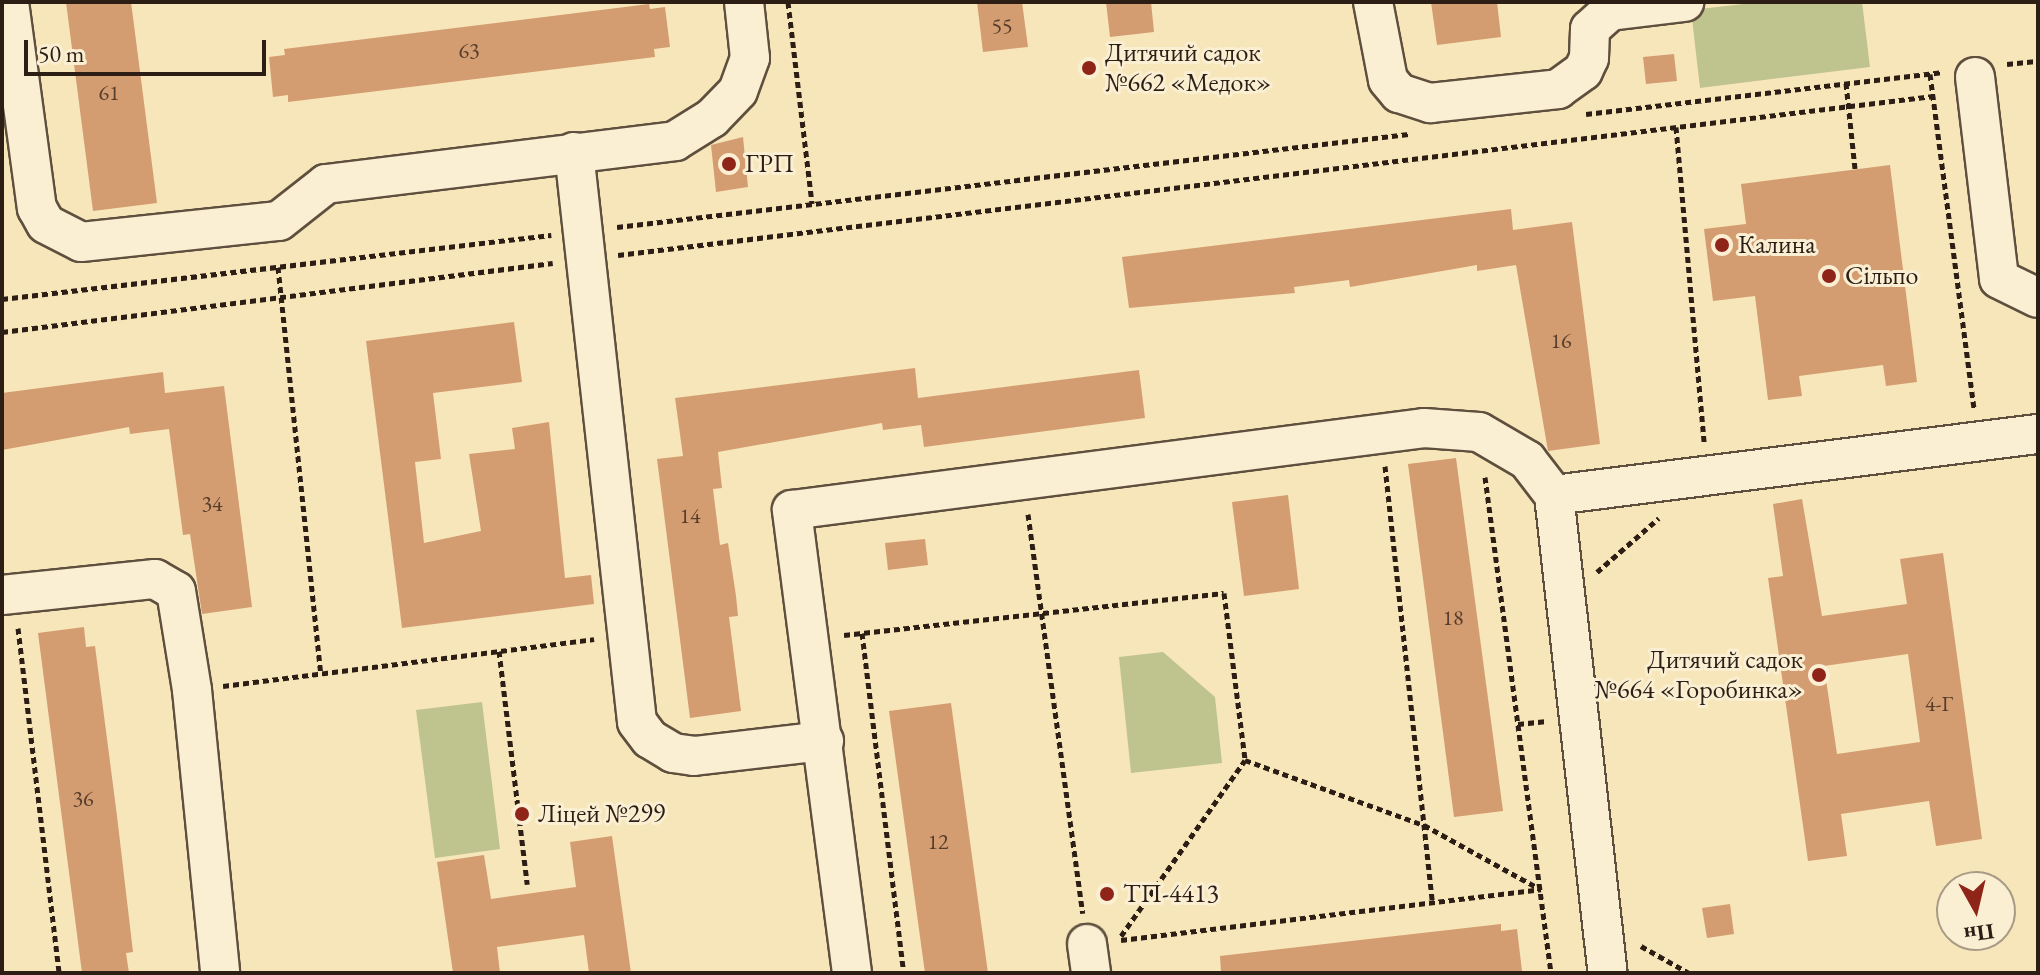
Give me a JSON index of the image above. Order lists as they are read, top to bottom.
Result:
{
  "places": [
    "Дитячий садок №662 «Медок»",
    "ГРП",
    "Калина",
    "Сільпо",
    "Дитячий садок №664 «Горобинка»",
    "Ліцей №299",
    "ТП-4413"
  ],
  "house_numbers": [
    "55",
    "63",
    "61",
    "16",
    "34",
    "14",
    "18",
    "4-Г",
    "36",
    "12"
  ],
  "scale_bar": "50 m",
  "north": "bottom"
}
